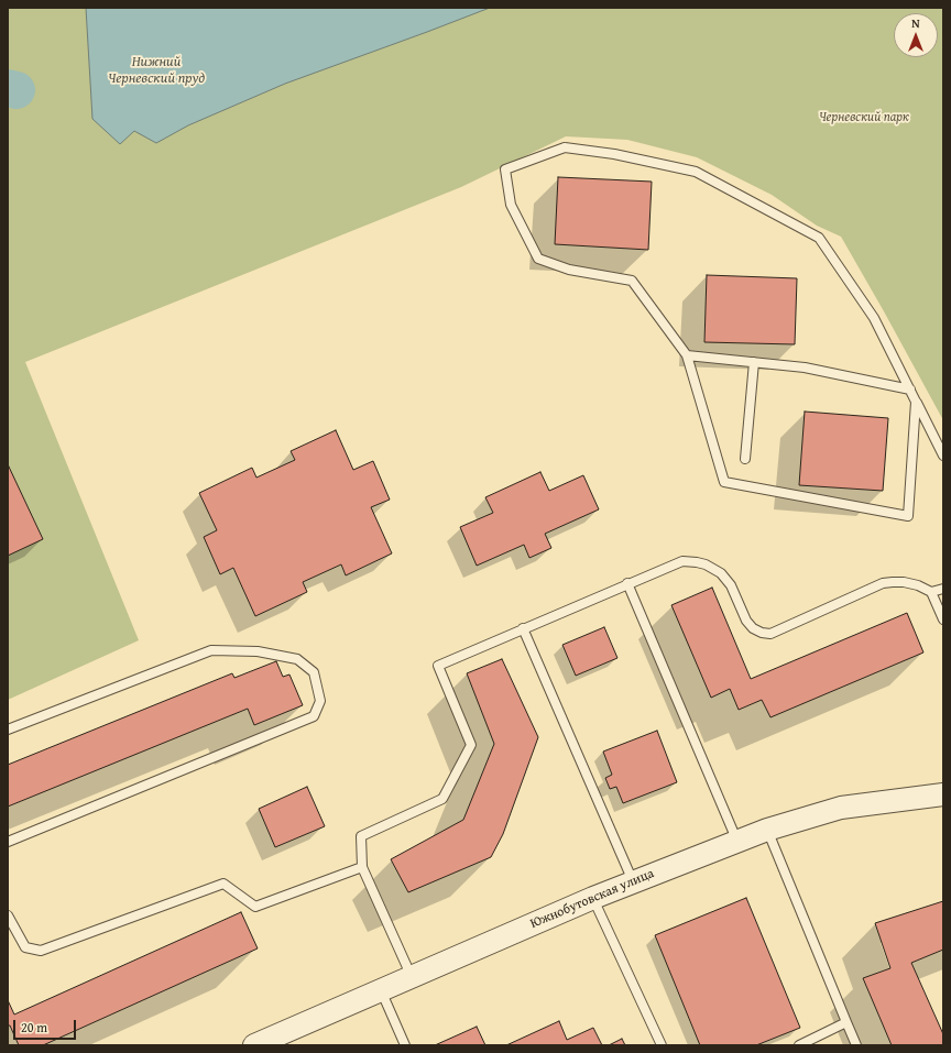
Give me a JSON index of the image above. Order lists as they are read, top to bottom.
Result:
{
  "streets": {
    "street": ["Южнобутовская улица"]
  },
  "water": ["Нижний Черневский пруд"],
  "parks": ["Черневский парк"],
  "scale_bar": "20 m",
  "north": "top"
}
